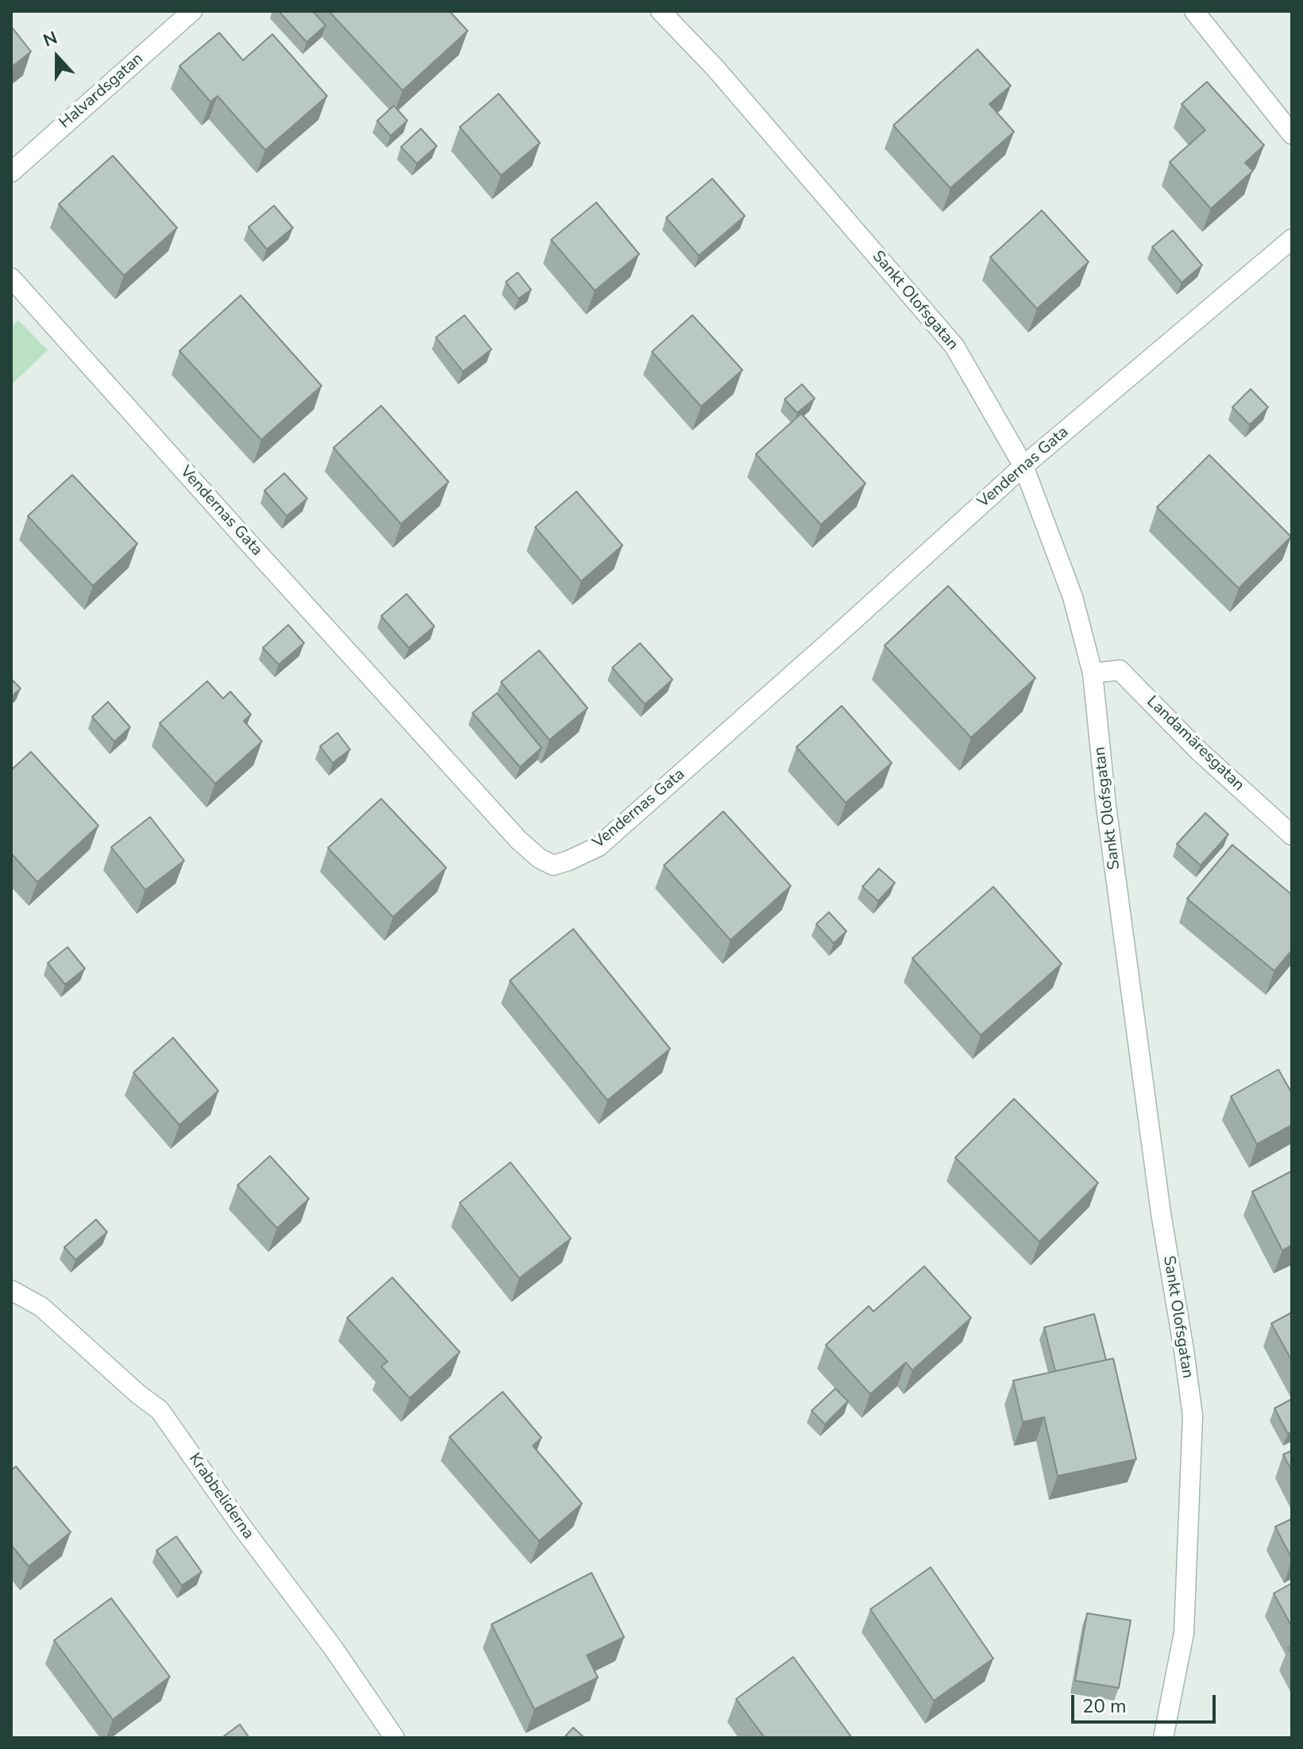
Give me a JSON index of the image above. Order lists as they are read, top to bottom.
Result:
{
  "streets": {
    "street": [
      "Halvardsgatan",
      "Sankt Olofsgatan",
      "Vendernas Gata",
      "Landamäresgatan",
      "Krabbeliderna"
    ]
  },
  "crossings": [
    ["Sankt Olofsgatan", "Vendernas Gata"],
    ["Sankt Olofsgatan", "Landamäresgatan"]
  ],
  "scale_bar": "20 m",
  "north": "top"
}
